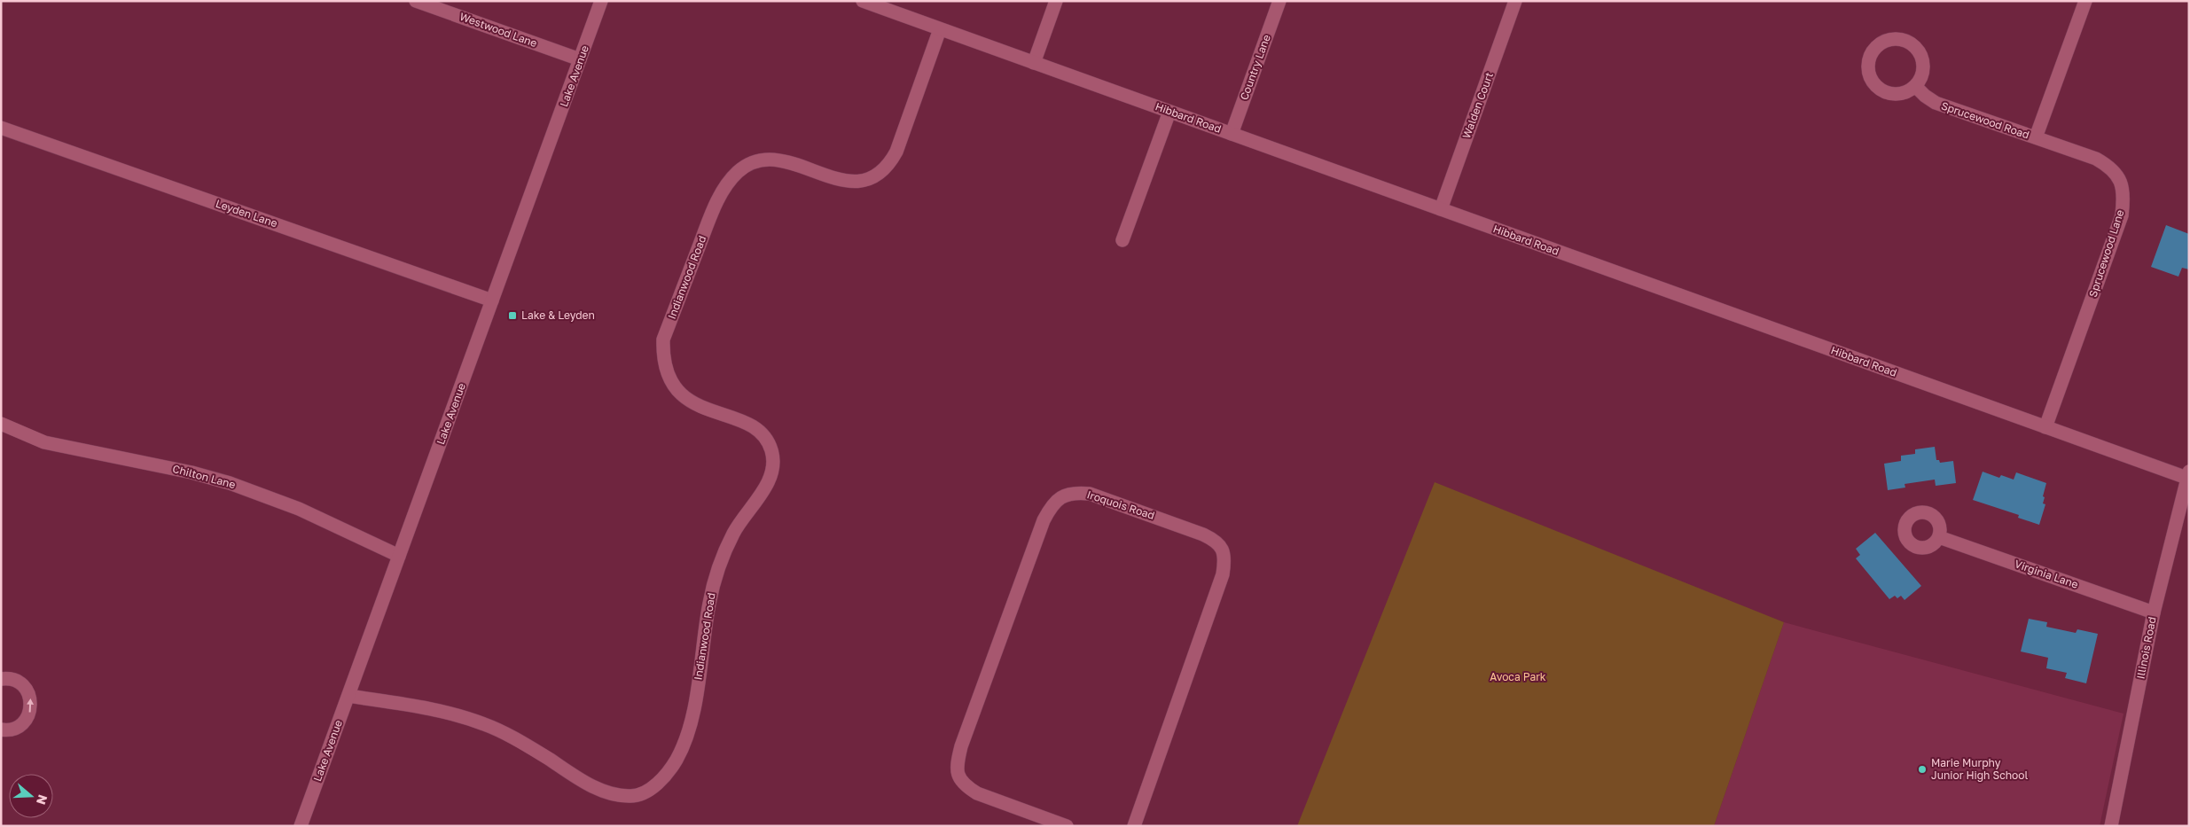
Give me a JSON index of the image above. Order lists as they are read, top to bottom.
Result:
{
  "streets": {
    "street": [
      "Westwood Lane",
      "Country Lane",
      "Lake Avenue",
      "Walden Court",
      "Hibbard Road",
      "Sprucewood Road",
      "Leyden Lane",
      "Sprucewood Lane",
      "Indianwood Road",
      "Chilton Lane",
      "Iroquois Road",
      "Virginia Lane",
      "Illinois Road"
    ]
  },
  "crossings": [
    ["Westwood Lane", "Lake Avenue"],
    ["Country Lane", "Hibbard Road"],
    ["Lake Avenue", "Leyden Lane"],
    ["Lake Avenue", "Indianwood Road"],
    ["Lake Avenue", "Chilton Lane"],
    ["Walden Court", "Hibbard Road"],
    ["Hibbard Road", "Sprucewood Lane"],
    ["Hibbard Road", "Indianwood Road"],
    ["Hibbard Road", "Illinois Road"],
    ["Sprucewood Road", "Sprucewood Lane"],
    ["Virginia Lane", "Illinois Road"]
  ],
  "parks": ["Avoca Park"],
  "places": {
    "transit": ["Lake & Leyden"],
    "other": ["Marie Murphy Junior High School"]
  },
  "north": "right"
}
